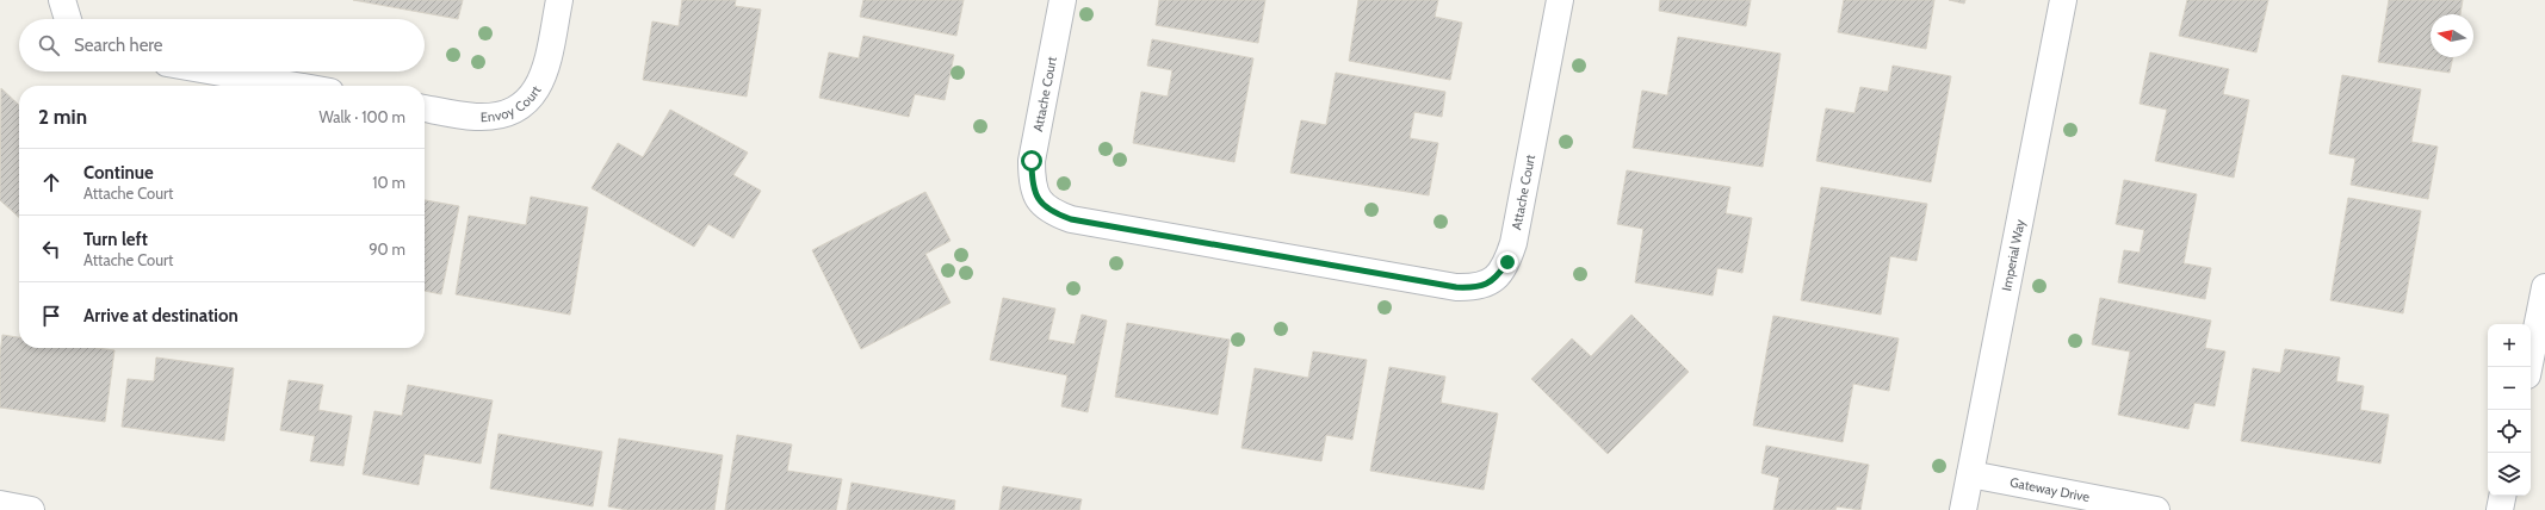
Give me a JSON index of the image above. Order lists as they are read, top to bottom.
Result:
{
  "streets": {
    "street": [
      "Attache Court",
      "Envoy Court",
      "Imperial Way",
      "Gateway Drive"
    ]
  },
  "crossings": [
    ["Imperial Way", "Gateway Drive"]
  ],
  "north": "left",
  "page": {
    "search": "Search here",
    "heading": ["2 min", "Walk · 100 m"],
    "list": [
      ["Continue", "Attache Court", "10 m"],
      ["Turn left", "Attache Court", "90 m"],
      "Arrive at destination"
    ],
    "map_buttons": ["+", "−"]
  }
}
